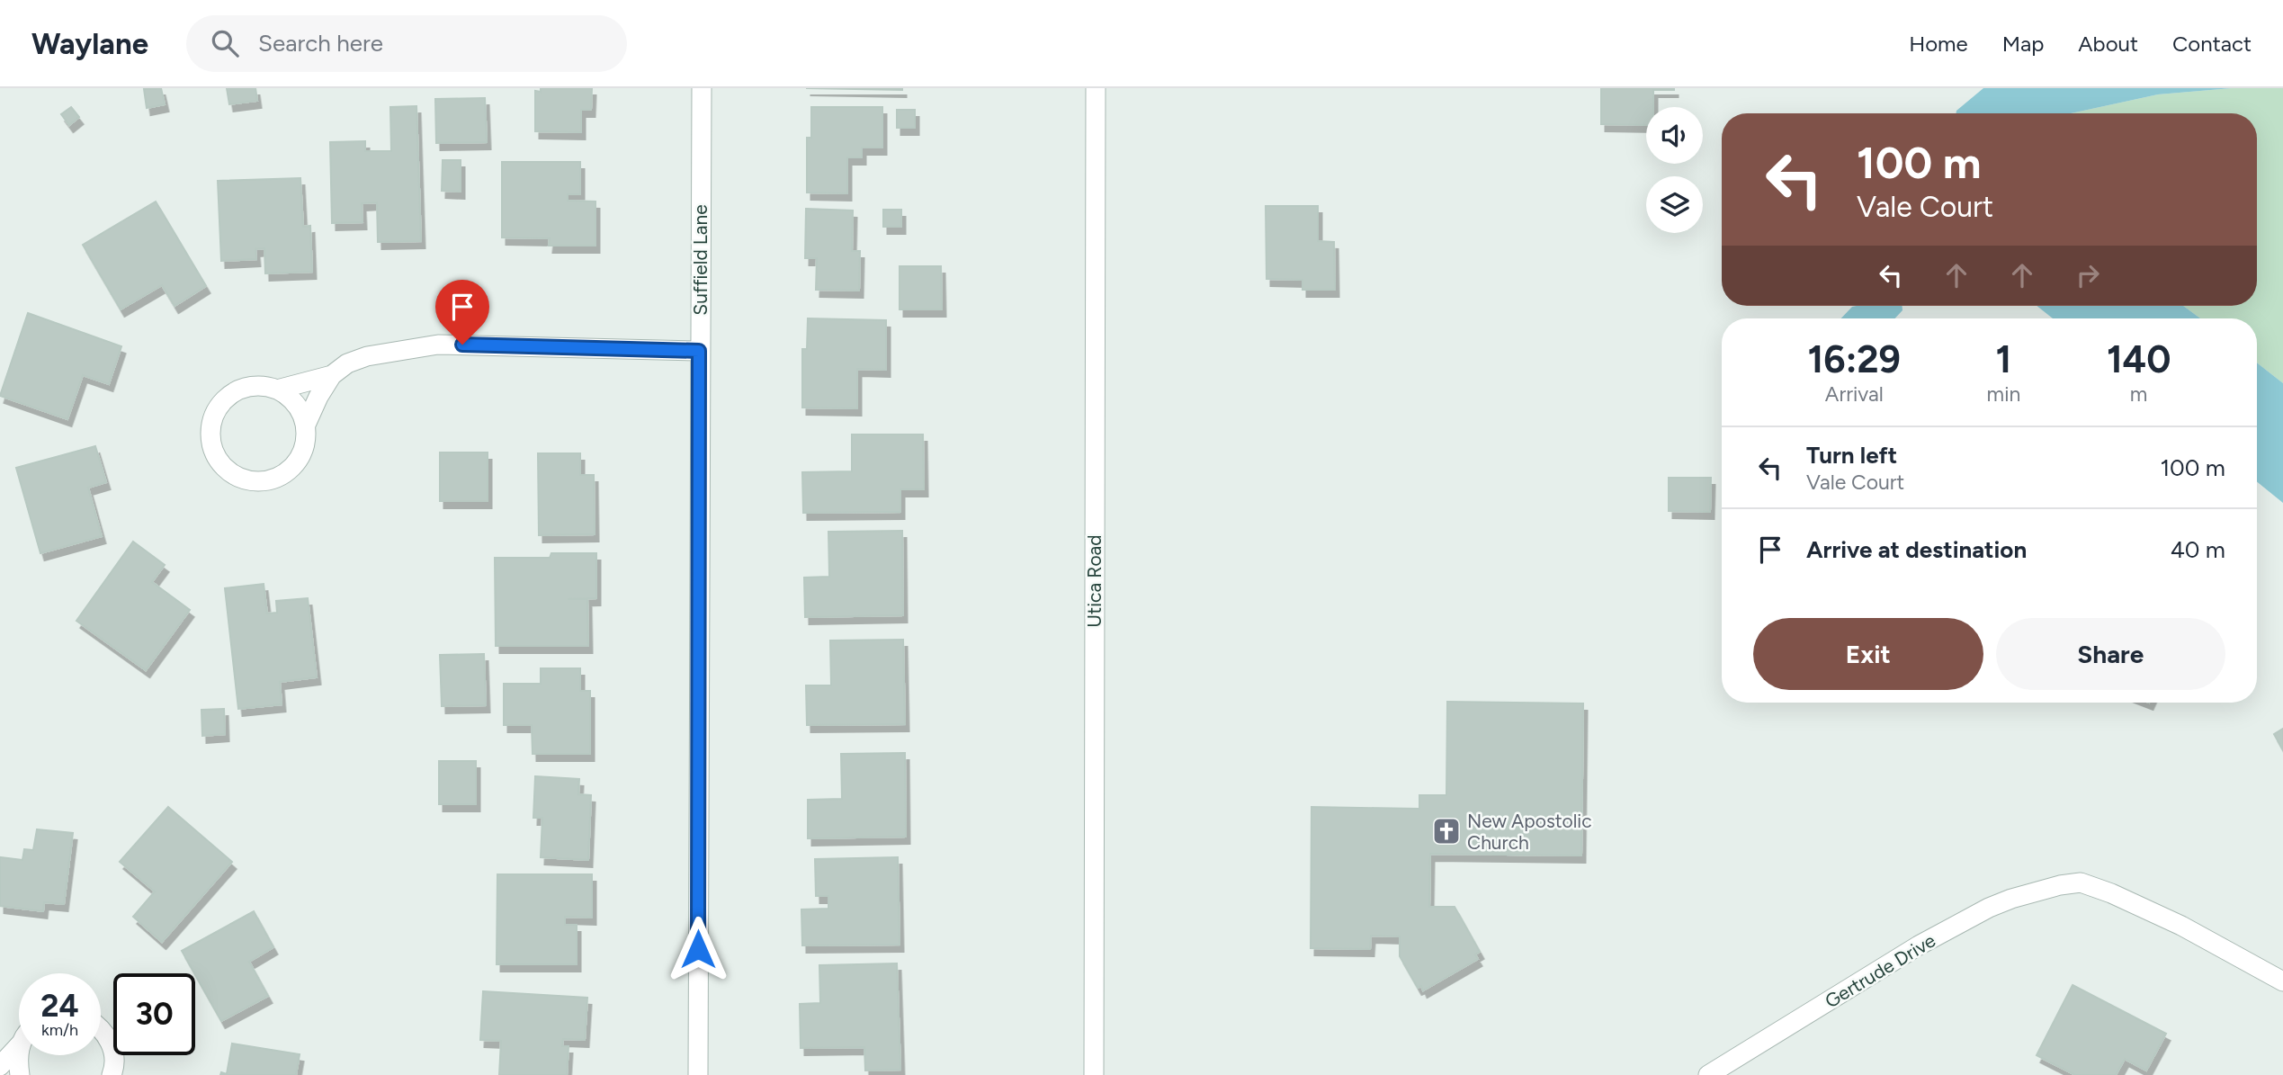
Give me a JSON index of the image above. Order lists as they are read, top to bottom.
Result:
{
  "streets": {
    "street": ["Suffield Lane", "Utica Road", "Gertrude Drive"]
  },
  "places": {
    "church": ["New Apostolic Church"]
  },
  "page": {
    "header": "Waylane",
    "search": "Search here",
    "nav": [
      "Home",
      "Map",
      "About",
      "Contact"
    ],
    "turn": ["100 m", "Vale Court"],
    "eta": [
      "16:29",
      "Arrival",
      "1",
      "min",
      "140",
      "m"
    ],
    "list": [
      {
        "name": "Turn left",
        "note": "Vale Court",
        "value": "100 m"
      },
      {
        "name": "Arrive at destination",
        "value": "40 m"
      }
    ],
    "buttons": ["Exit", "Share"],
    "speed": "24 km/h",
    "limit": "30"
  }
}
